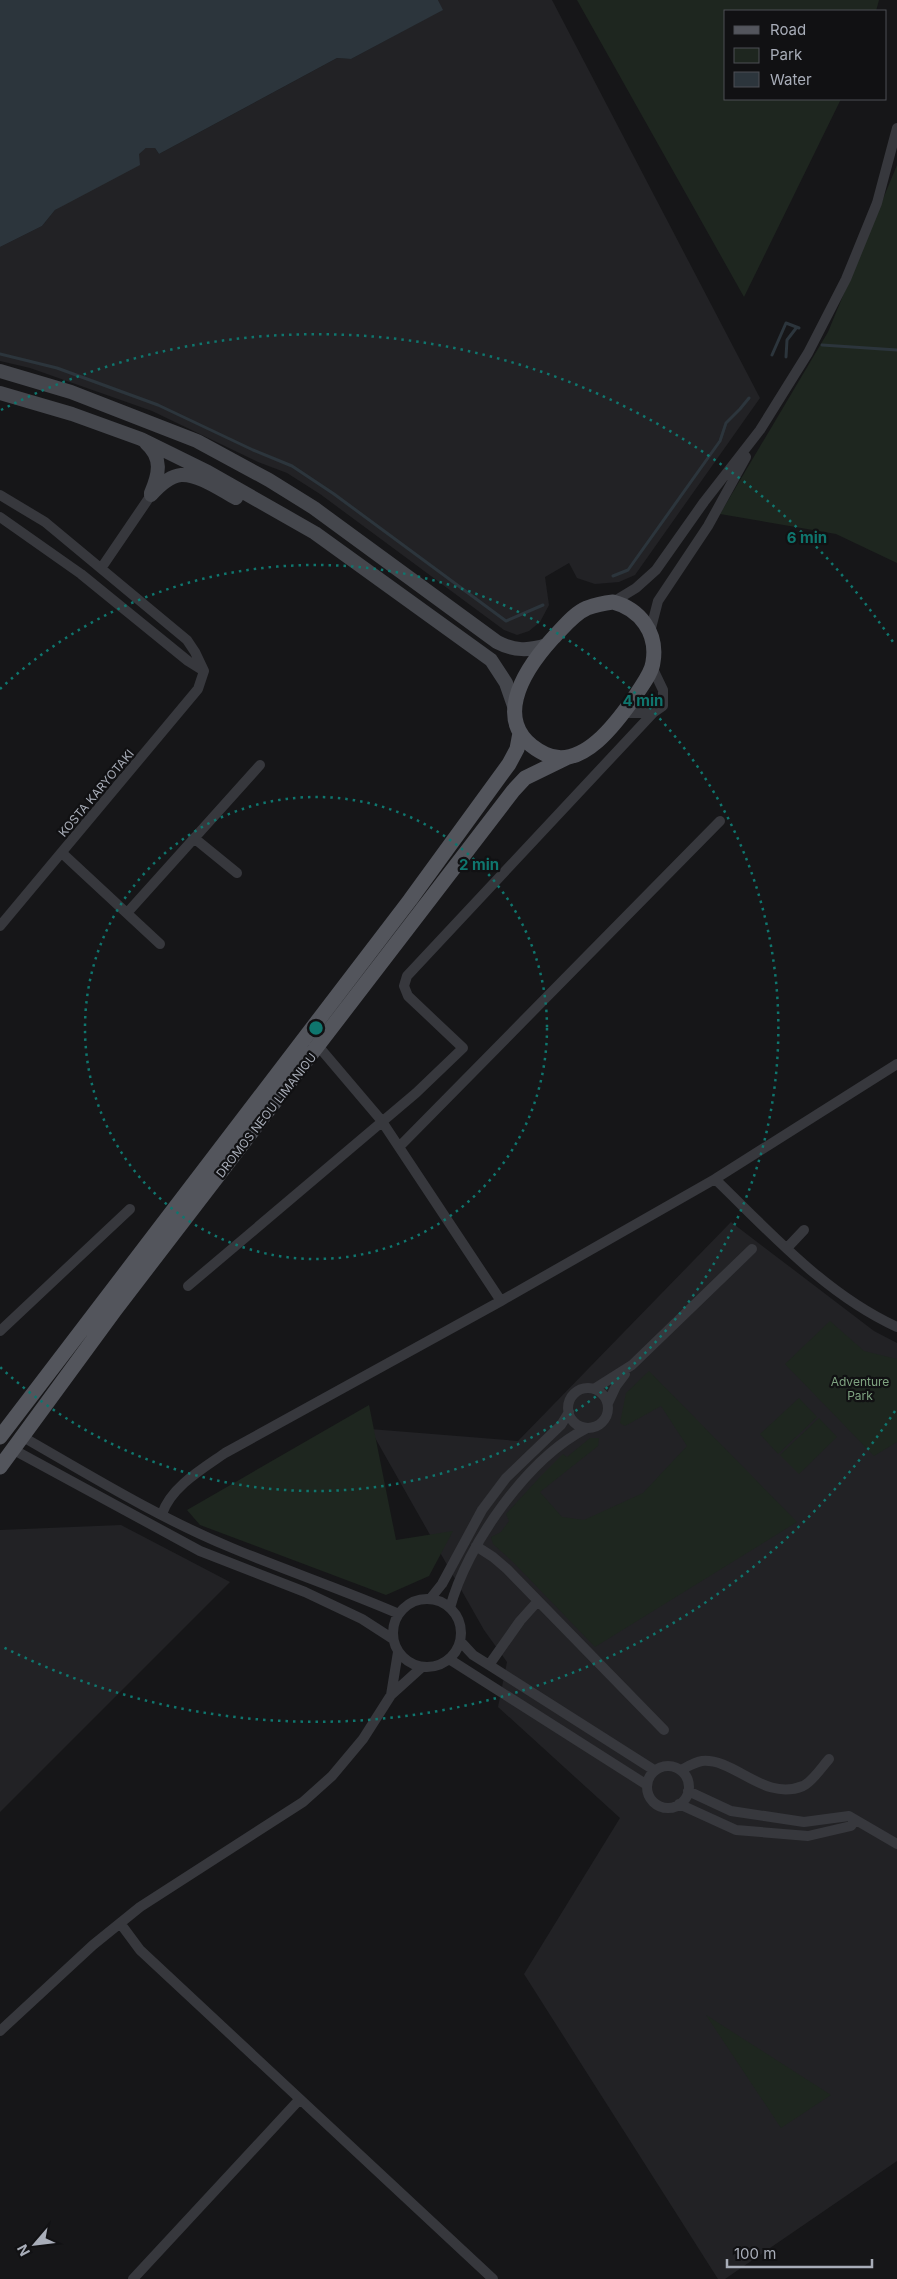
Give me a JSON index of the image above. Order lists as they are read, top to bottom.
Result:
{
  "streets": {
    "main road": ["DROMOS NEOU LIMANIOU"],
    "street": ["KOSTA KARYOTAKI"]
  },
  "parks": ["Adventure Park"],
  "legend": ["Road", "Park", "Water"],
  "scale_bar": "100 m",
  "north": "bottom left",
  "rings": ["6 min", "4 min", "2 min"]
}
